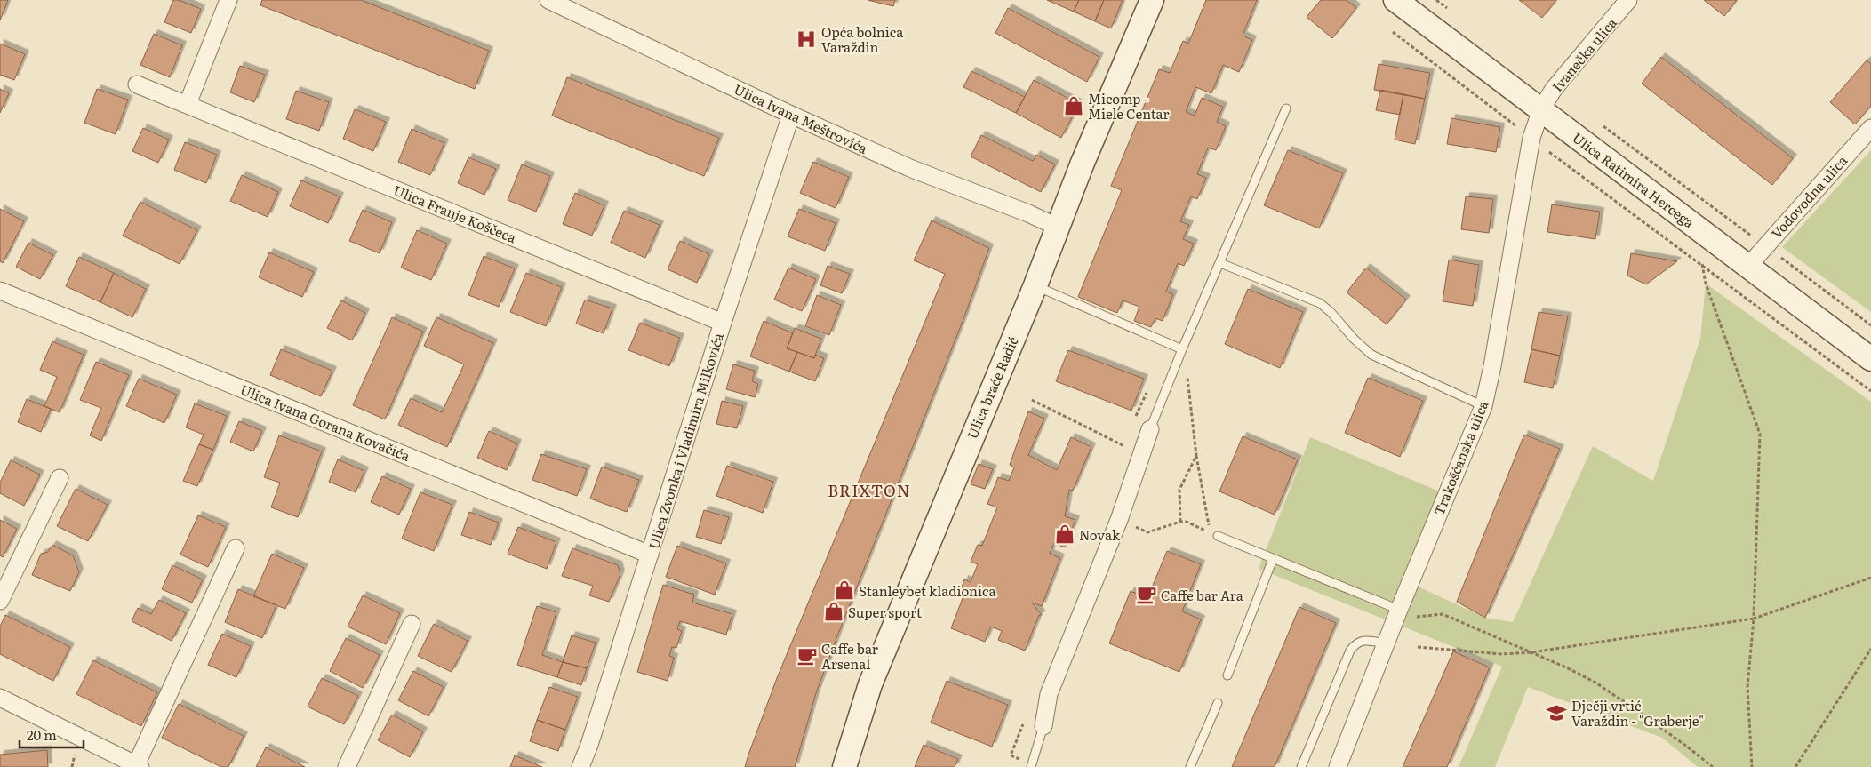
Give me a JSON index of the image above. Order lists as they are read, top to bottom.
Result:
{
  "streets": {
    "main road": ["Ulica Ratimira Hercega", "Ulica braće Radić"],
    "street": [
      "Ivanečka ulica",
      "Ulica Ivana Meštrovića",
      "Vodovodna ulica",
      "Ulica Franje Koščeca",
      "Ulica Ivana Gorana Kovačića",
      "Ulica Zvonka i Vladimira Milkovića",
      "Trakošćanska ulica"
    ]
  },
  "crossings": [
    ["Ivanečka ulica", "Ulica Ratimira Hercega"],
    ["Ivanečka ulica", "Trakošćanska ulica"],
    ["Ulica Ivana Meštrovića", "Ulica braće Radić"],
    ["Ulica Ivana Meštrovića", "Ulica Zvonka i Vladimira Milkovića"],
    ["Ulica Ratimira Hercega", "Vodovodna ulica"],
    ["Ulica Ratimira Hercega", "Trakošćanska ulica"],
    ["Ulica Franje Koščeca", "Ulica Zvonka i Vladimira Milkovića"],
    ["Ulica Ivana Gorana Kovačića", "Ulica Zvonka i Vladimira Milkovića"]
  ],
  "districts": ["BRIXTON"],
  "places": {
    "hospital": ["Opća bolnica Varaždin"],
    "shop": [
      "Micomp - Miele Centar",
      "Novak",
      "Stanleybet kladionica",
      "Super sport"
    ],
    "cafe": ["Caffe bar Ara", "Caffe bar Arsenal"],
    "school or university": ["Dječji vrtić Varaždin - \"Graberje\""]
  },
  "scale_bar": "20 m"
}
